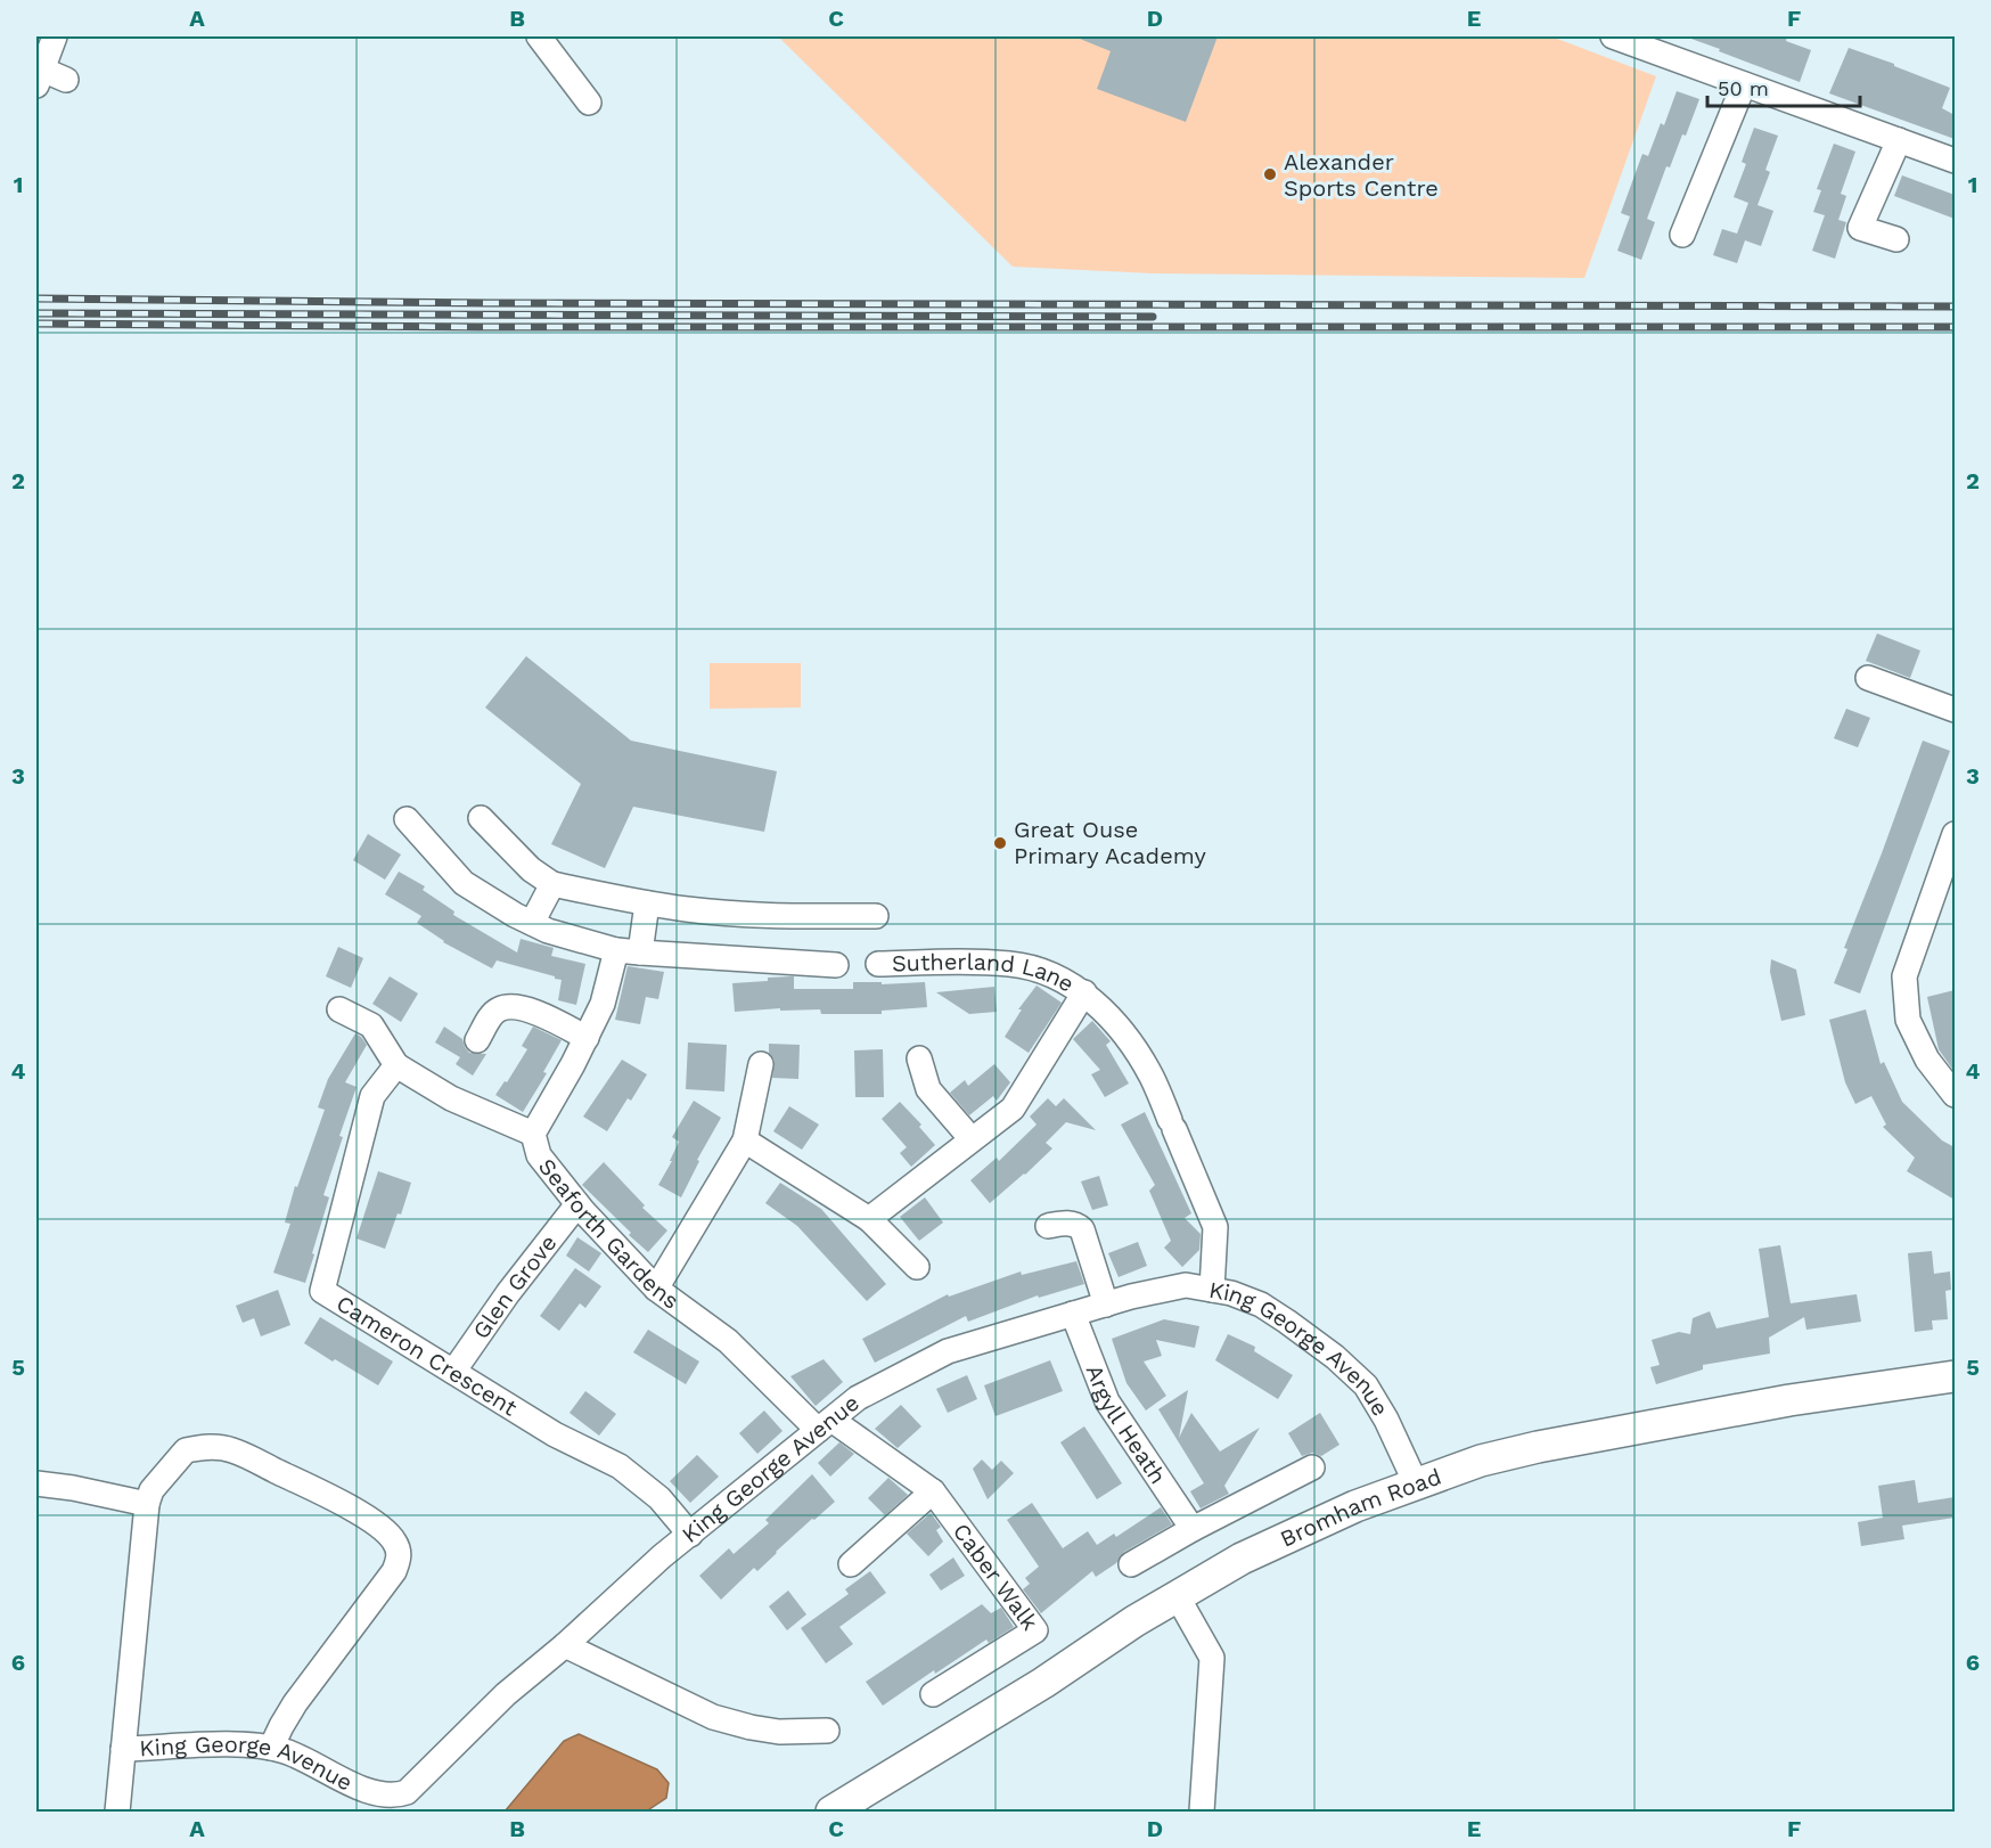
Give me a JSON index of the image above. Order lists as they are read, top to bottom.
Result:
{
  "streets": {
    "main road": ["Bromham Road"],
    "street": [
      "Sutherland Lane",
      "Seaforth Gardens",
      "Glen Grove",
      "Cameron Crescent",
      "King George Avenue",
      "Argyll Heath",
      "Caber Walk"
    ]
  },
  "crossings": [
    ["Sutherland Lane", "King George Avenue"],
    ["Seaforth Gardens", "Glen Grove"],
    ["Seaforth Gardens", "King George Avenue"],
    ["Seaforth Gardens", "Caber Walk"],
    ["Glen Grove", "Cameron Crescent"],
    ["Cameron Crescent", "King George Avenue"],
    ["King George Avenue", "Argyll Heath"],
    ["King George Avenue", "Bromham Road"],
    ["King George Avenue", "Caber Walk"]
  ],
  "places": ["Alexander Sports Centre", "Great Ouse Primary Academy"],
  "scale_bar": "50 m",
  "grid": {
    "columns": [
      "A",
      "B",
      "C",
      "D",
      "E",
      "F"
    ],
    "rows": [
      "1",
      "2",
      "3",
      "4",
      "5",
      "6"
    ]
  }
}
